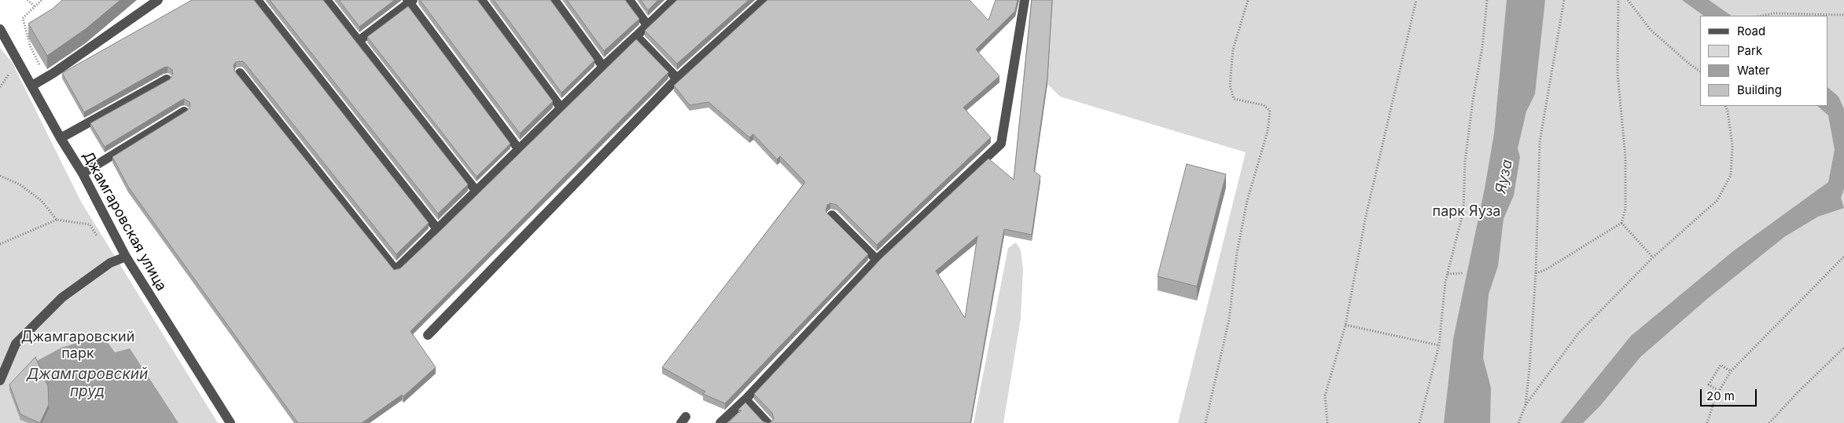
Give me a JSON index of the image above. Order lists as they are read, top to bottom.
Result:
{
  "streets": {
    "street": ["Джамгаровская улица"]
  },
  "water": ["Яуза", "Джамгаровский пруд"],
  "parks": ["парк Яуза", "Джамгаровский парк"],
  "legend": [
    "Road",
    "Park",
    "Water",
    "Building"
  ],
  "scale_bar": "20 m"
}
